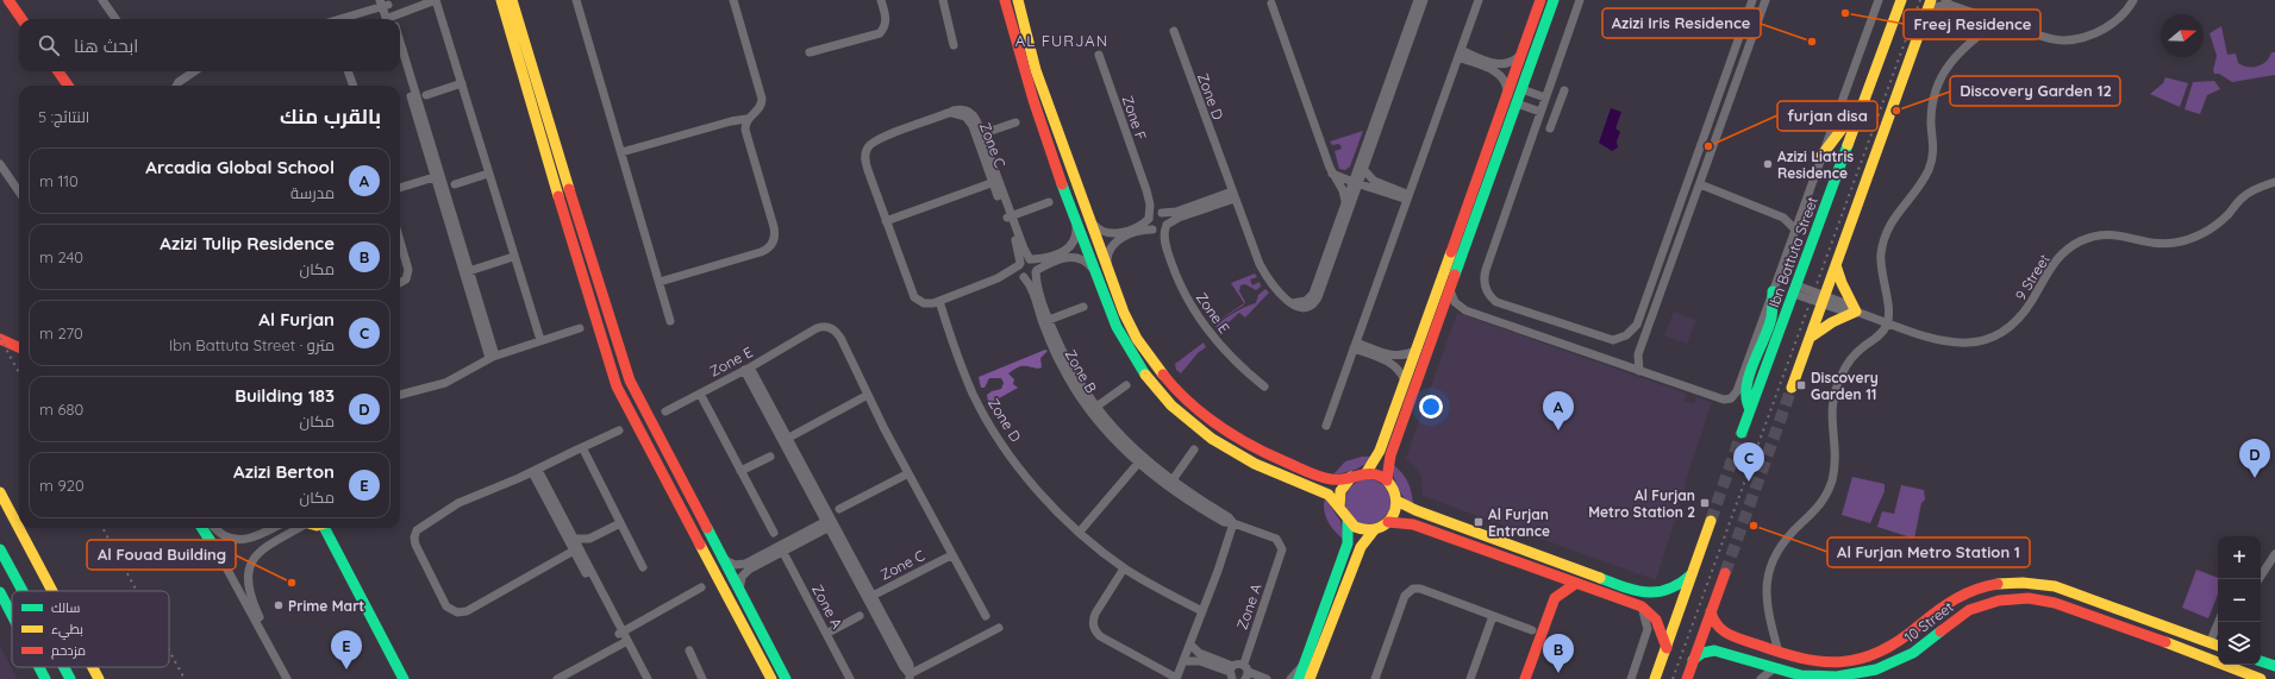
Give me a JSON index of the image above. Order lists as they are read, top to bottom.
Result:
{
  "streets": {
    "main road": ["Ibn Battuta Street", "10 Street"],
    "street": [
      "Zone D",
      "Zone F",
      "Zone C",
      "9 Street",
      "Zone E",
      "Zone B",
      "Zone A"
    ]
  },
  "crossings": [
    ["Zone C", "Zone B"],
    ["Ibn Battuta Street", "9 Street"],
    ["Zone B", "Zone A"]
  ],
  "districts": ["AL FURJAN"],
  "places": {
    "other": [
      "Freej Residence",
      "Azizi Iris Residence",
      "Discovery Garden 12",
      "furjan disa",
      "Azizi Liatris Residence",
      "Al Furjan Metro Station 1",
      "Al Fouad Building",
      "Prime Mart"
    ],
    "transit": ["Discovery Garden 11", "Al Furjan Metro Station 2", "Al Furjan Entrance"]
  },
  "legend": ["سالك", "بطيء", "مزدحم"],
  "north": "right",
  "page": {
    "search": "ابحث هنا",
    "heading": ["بالقرب منك", "النتائج: 5"],
    "list": [
      {
        "mark": "A",
        "name": "Arcadia Global School",
        "note": "مدرسة",
        "value": "110 m"
      },
      {
        "mark": "B",
        "name": "Azizi Tulip Residence",
        "note": "مكان",
        "value": "240 m"
      },
      {
        "mark": "C",
        "name": "Al Furjan",
        "note": "مترو · Ibn Battuta Street",
        "value": "270 m"
      },
      {
        "mark": "D",
        "name": "Building 183",
        "note": "مكان",
        "value": "680 m"
      },
      {
        "mark": "E",
        "name": "Azizi Berton",
        "note": "مكان",
        "value": "920 m"
      }
    ],
    "pins": [
      "A",
      "D",
      "C",
      "E",
      "B"
    ],
    "map_buttons": ["+", "−"]
  }
}
